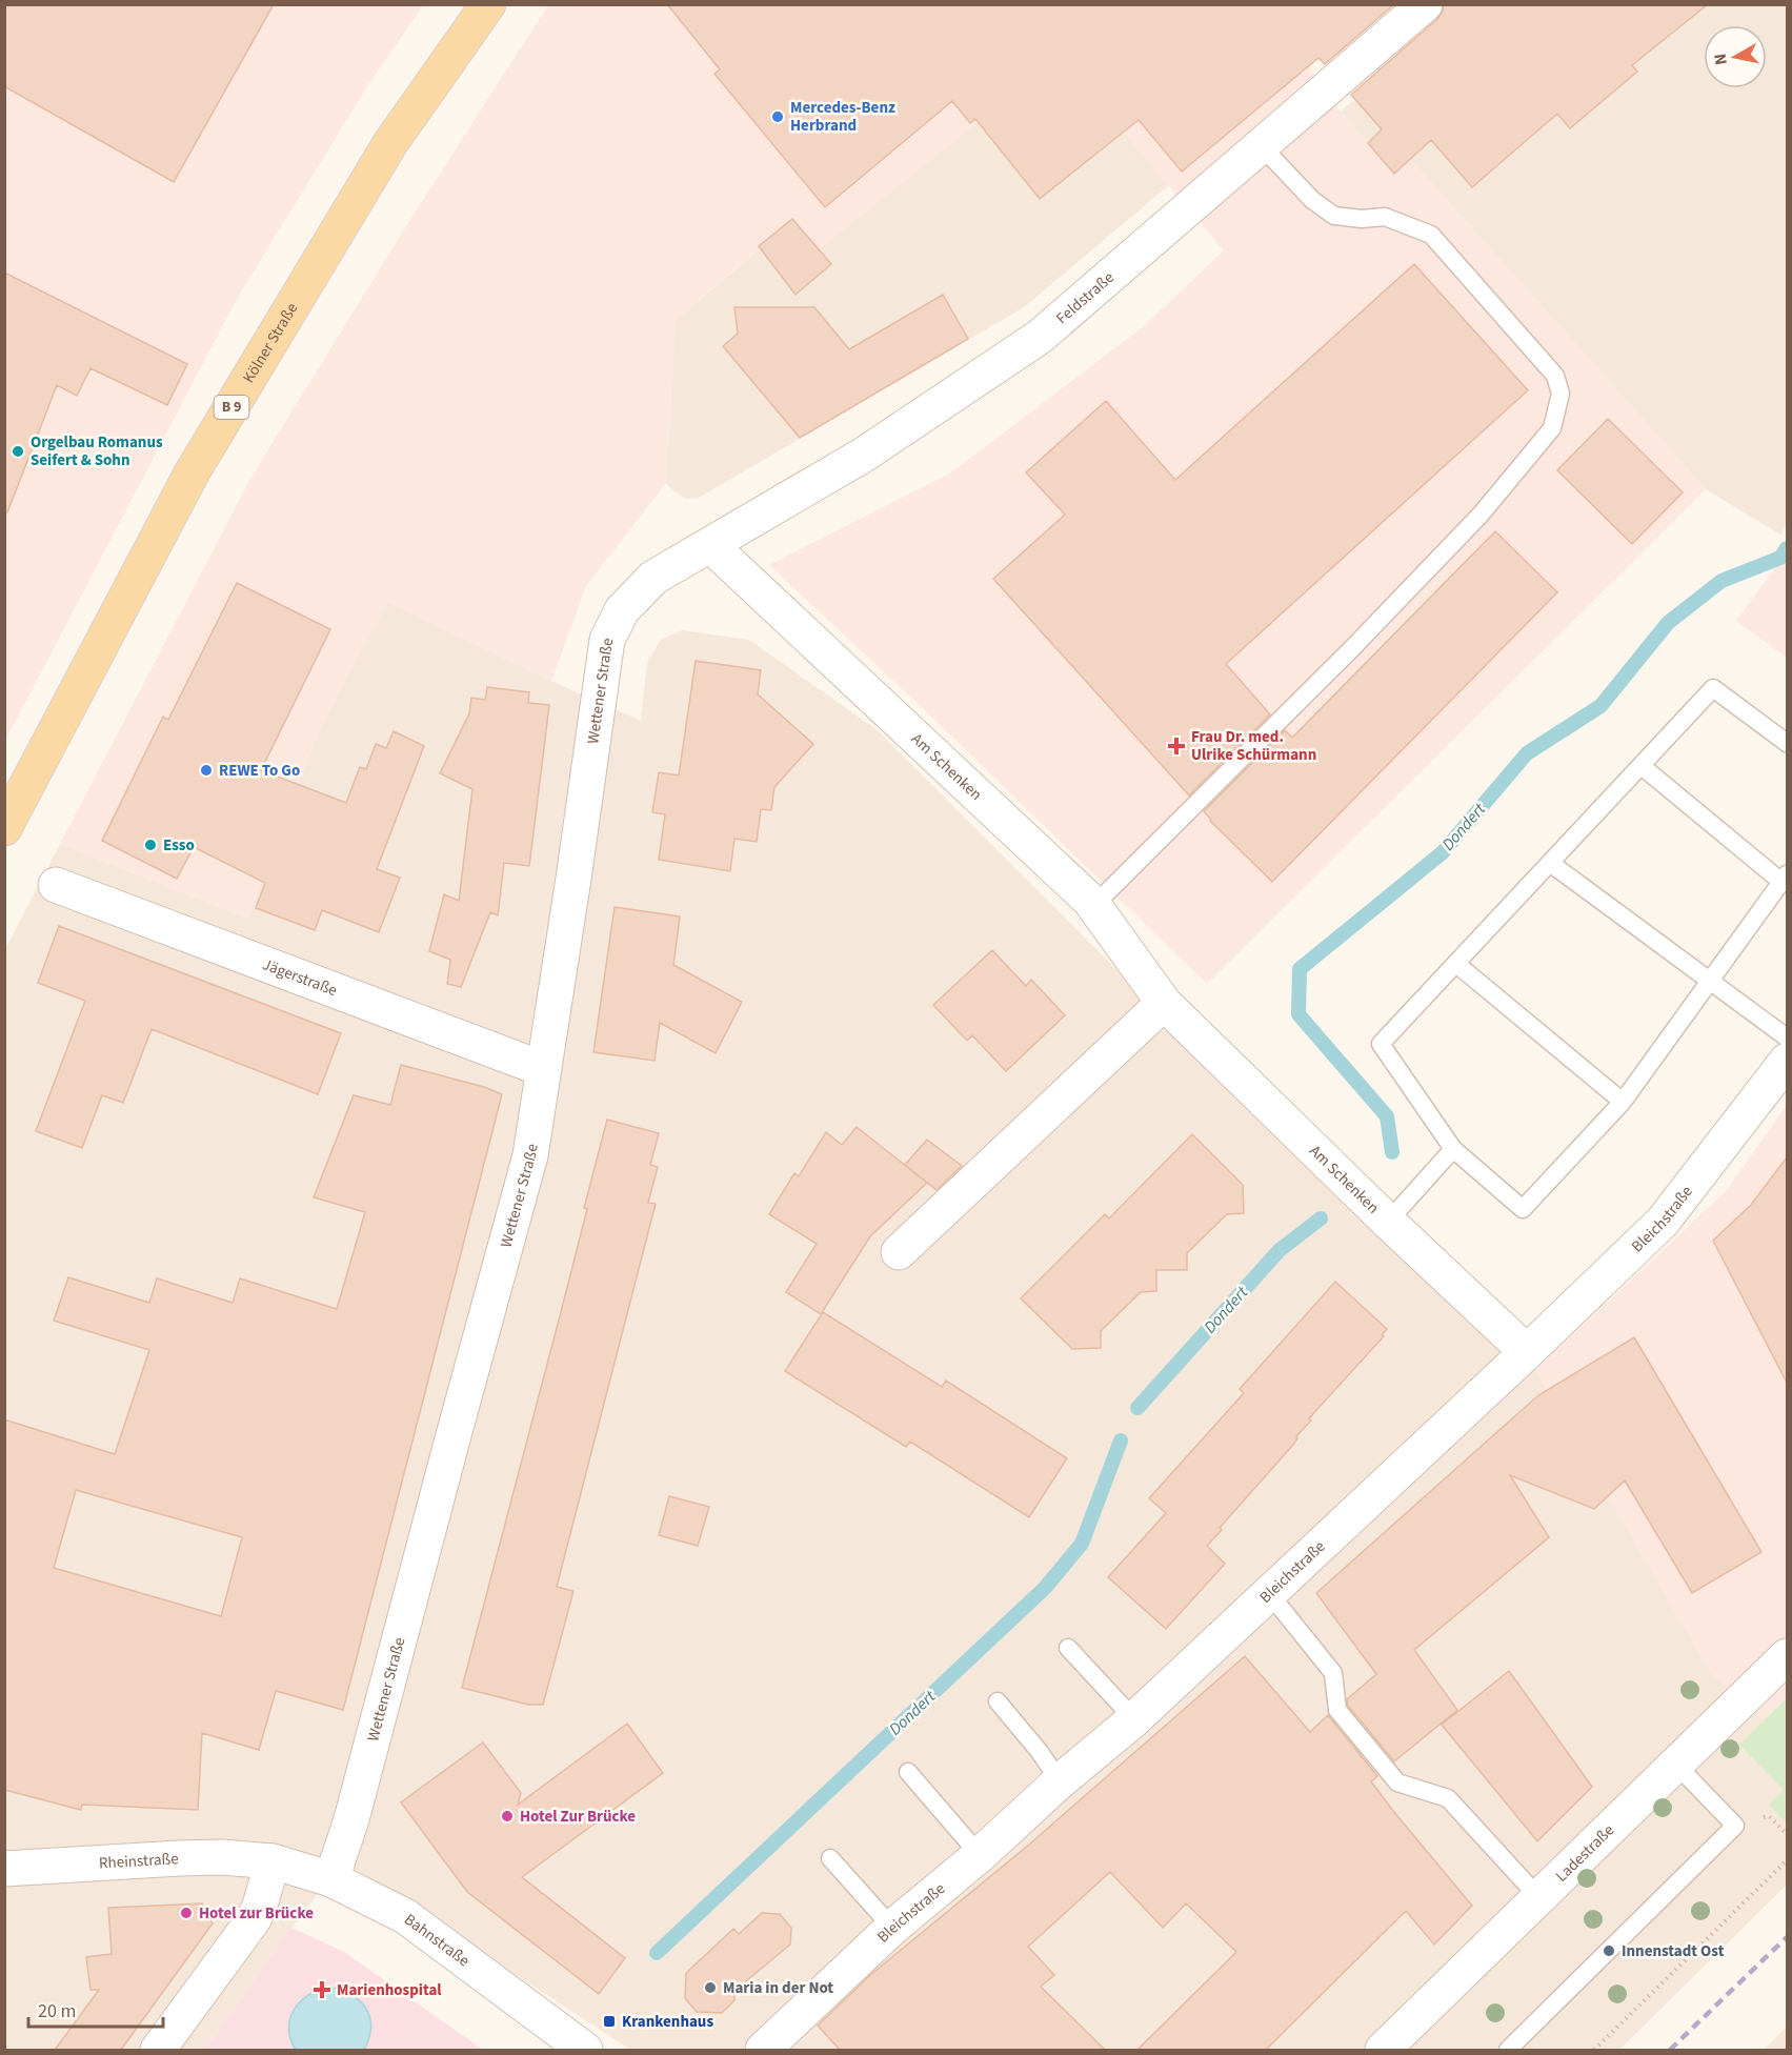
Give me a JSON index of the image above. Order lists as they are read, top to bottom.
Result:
{
  "streets": {
    "main road": ["Kölner Straße", "B 9"],
    "street": [
      "Feldstraße",
      "Wettener Straße",
      "Am Schenken",
      "Jägerstraße",
      "Bleichstraße",
      "Ladestraße",
      "Rheinstraße",
      "Bahnstraße"
    ]
  },
  "crossings": [
    ["Feldstraße", "Wettener Straße"],
    ["Feldstraße", "Am Schenken"],
    ["Wettener Straße", "Am Schenken"],
    ["Wettener Straße", "Jägerstraße"],
    ["Wettener Straße", "Bahnstraße"],
    ["Am Schenken", "Bleichstraße"],
    ["Rheinstraße", "Bahnstraße"]
  ],
  "water": ["Dondert"],
  "places": {
    "other": [
      "Mercedes-Benz Herbrand",
      "Orgelbau Romanus Seifert & Sohn",
      "REWE To Go",
      "Esso",
      "Hotel Zur Brücke",
      "Hotel zur Brücke",
      "Innenstadt Ost",
      "Maria in der Not"
    ],
    "health": ["Frau Dr. med. Ulrike Schürmann", "Marienhospital"],
    "transit": ["Krankenhaus"]
  },
  "scale_bar": "20 m",
  "north": "left"
}
